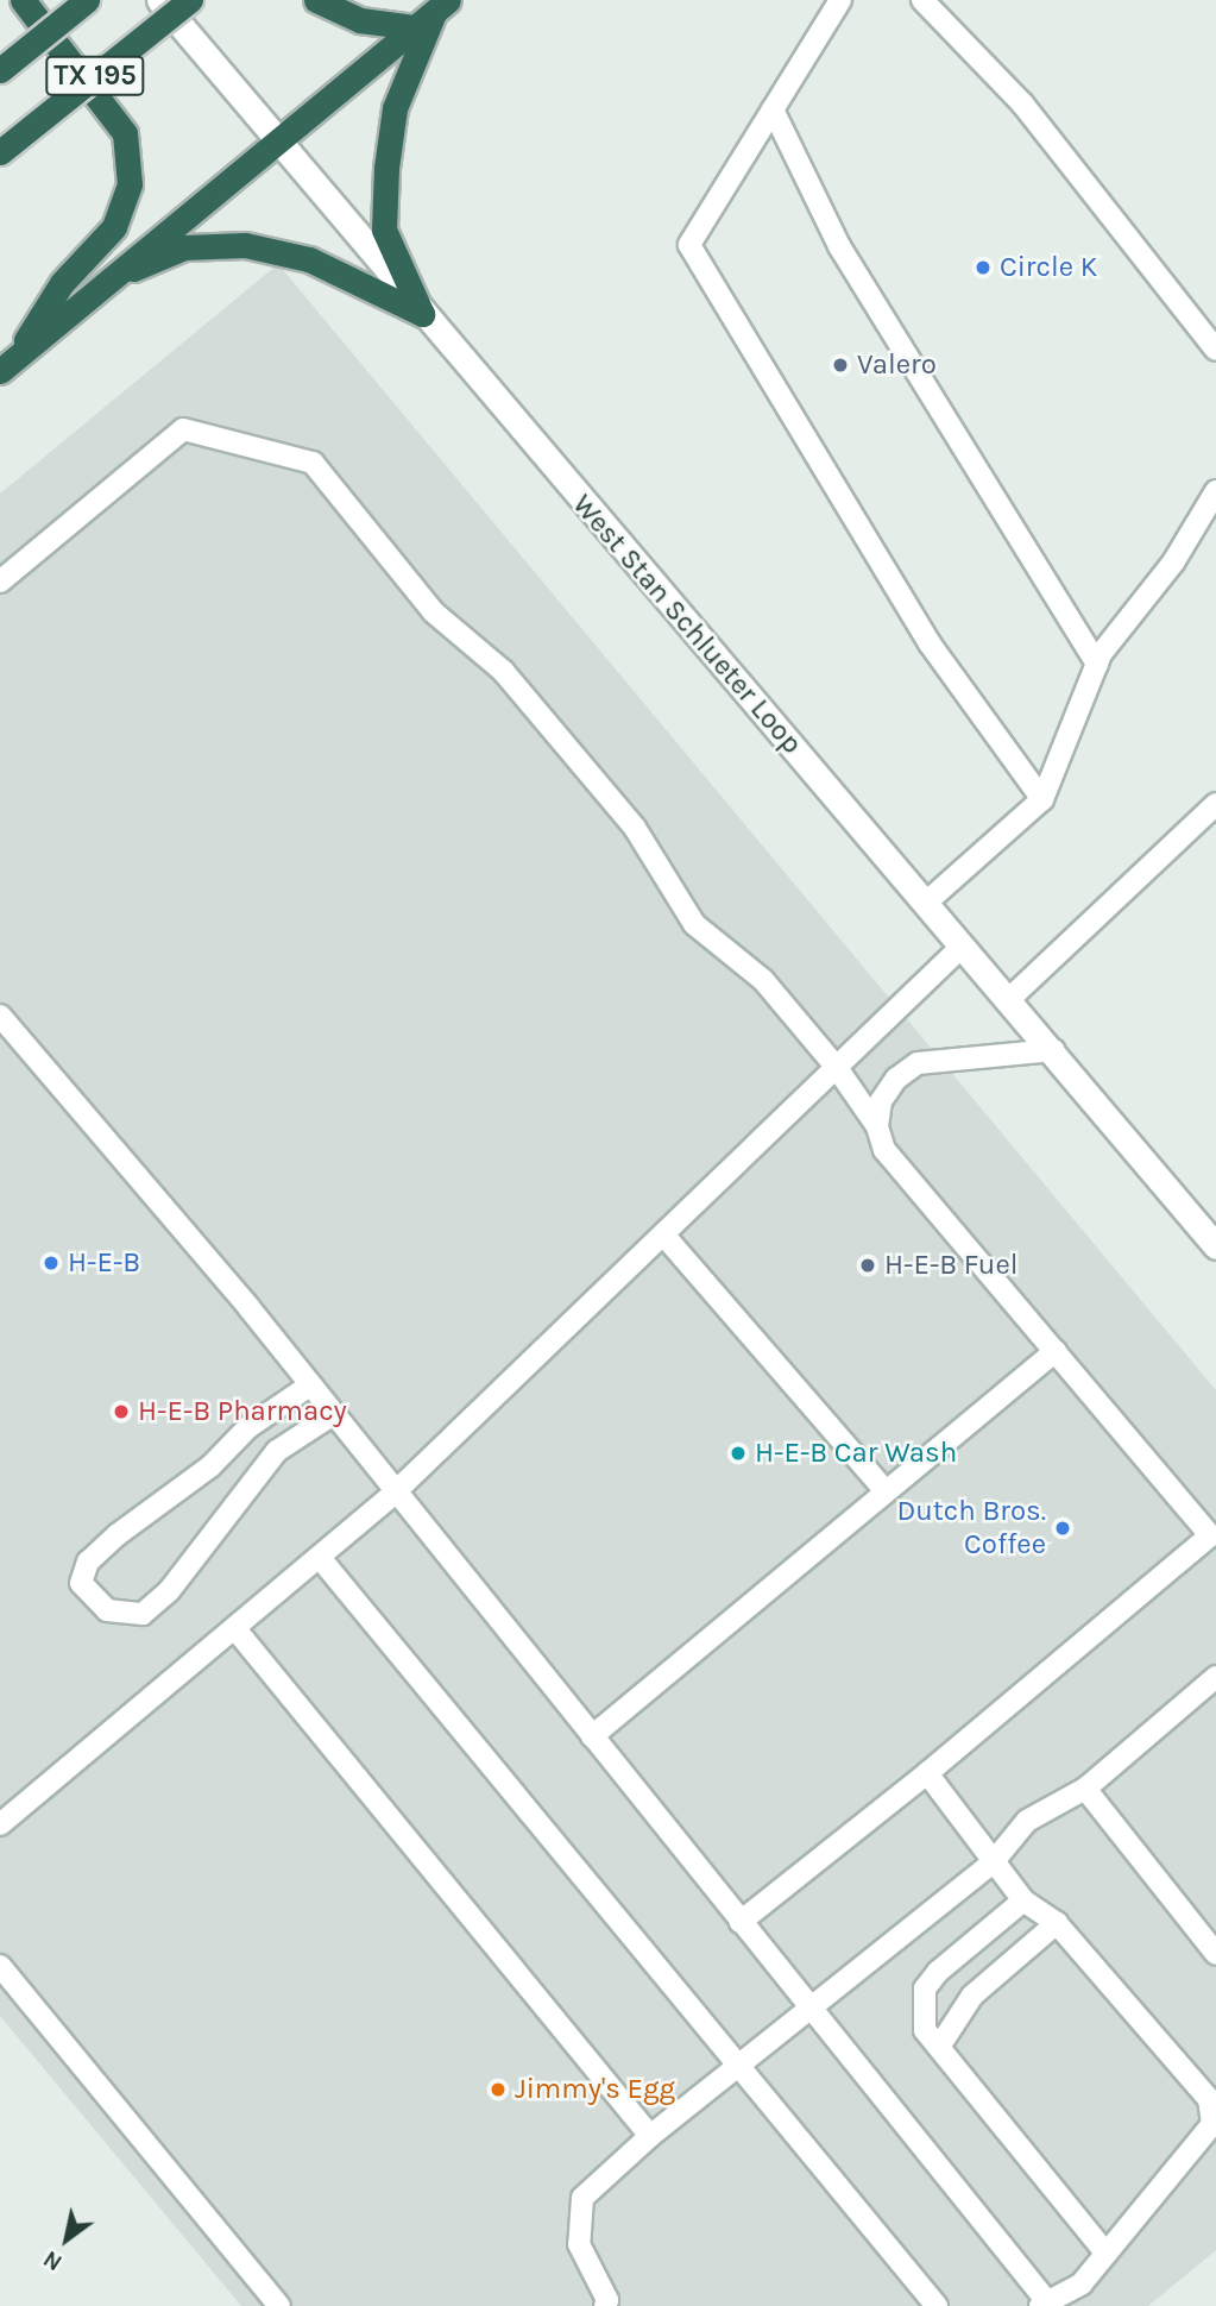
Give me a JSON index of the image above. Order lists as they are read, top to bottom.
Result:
{
  "streets": {
    "highway": ["TX 195"],
    "main road": ["West Stan Schlueter Loop"]
  },
  "places": [
    "Circle K",
    "Valero",
    "H-E-B",
    "H-E-B Fuel",
    "H-E-B Pharmacy",
    "H-E-B Car Wash",
    "Dutch Bros. Coffee",
    "Jimmy's Egg"
  ],
  "north": "bottom left"
}
